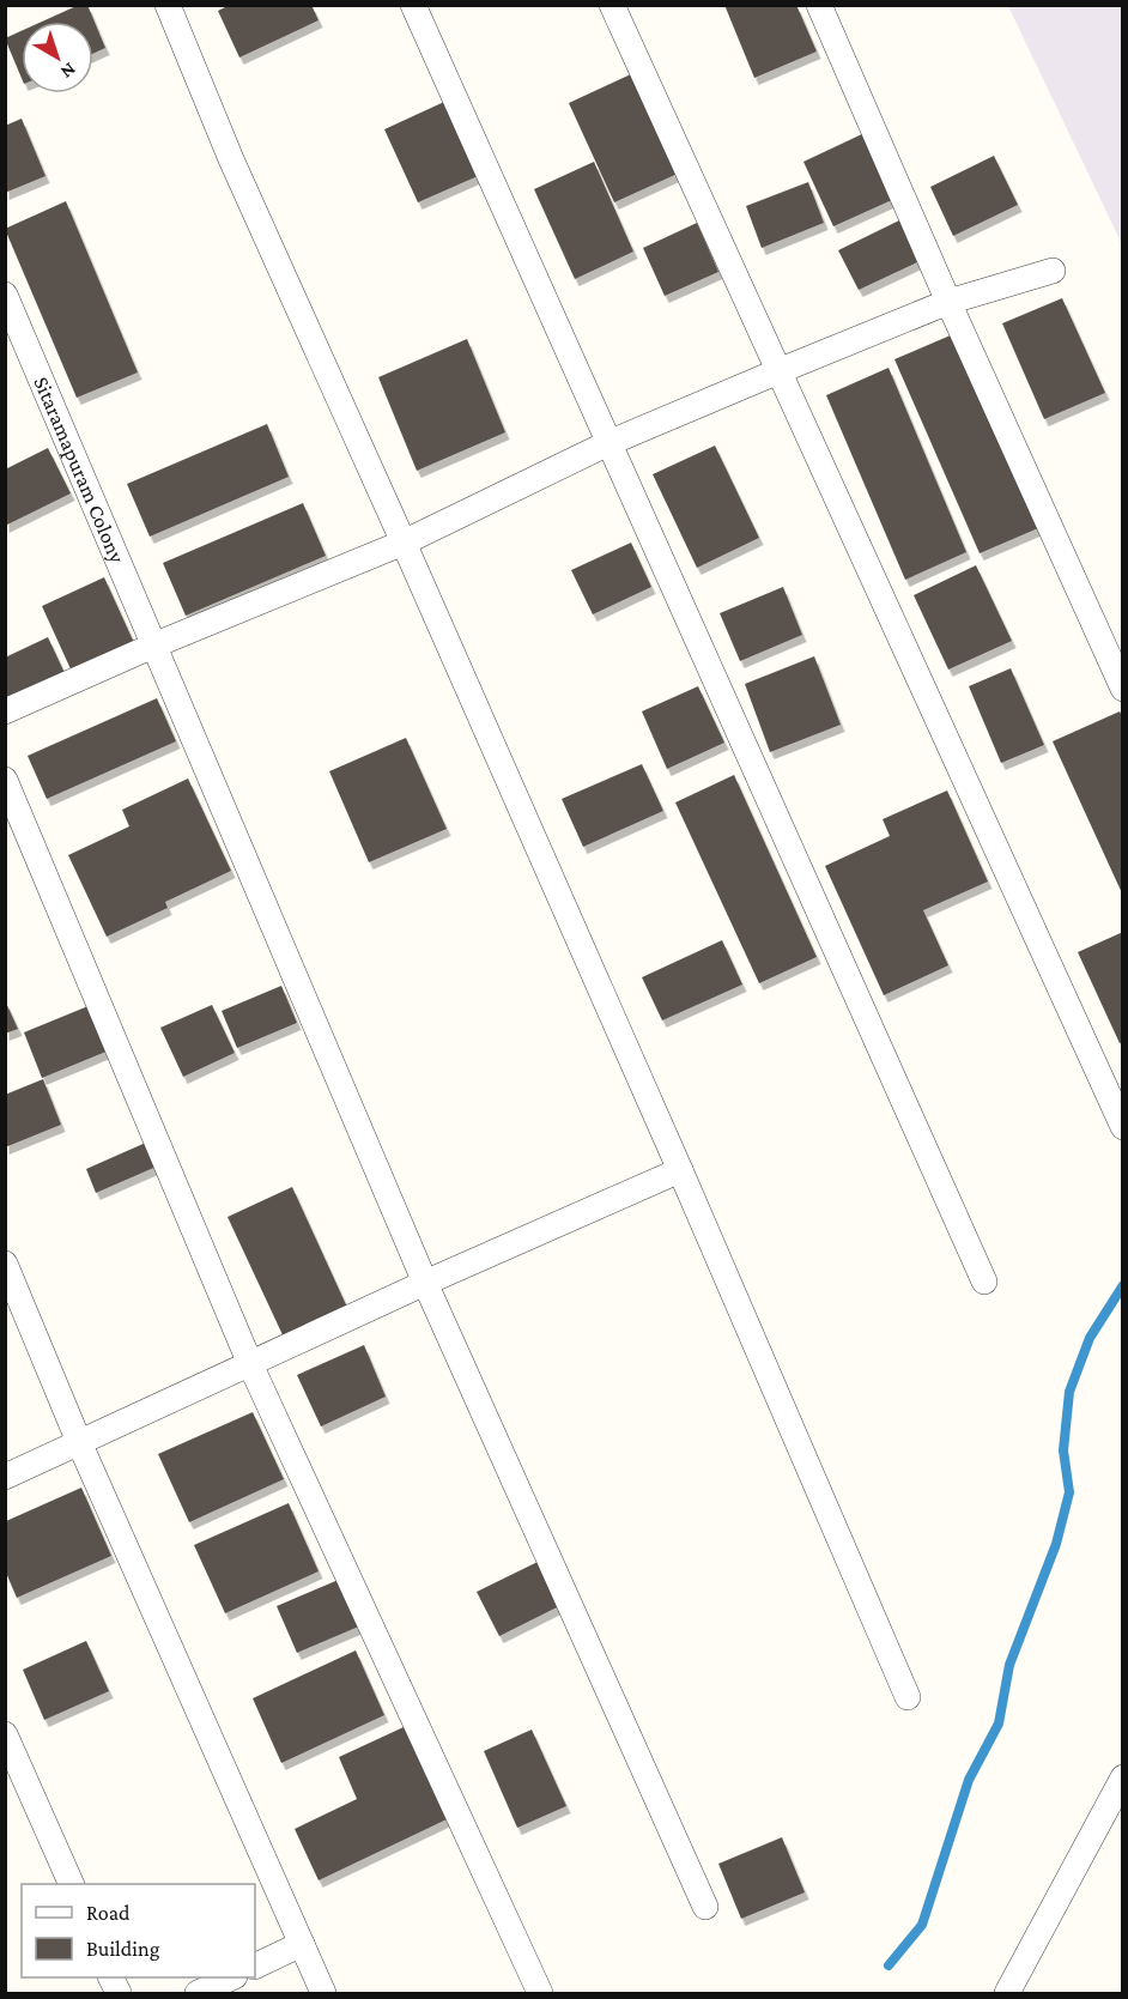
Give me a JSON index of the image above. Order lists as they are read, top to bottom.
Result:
{
  "streets": {
    "street": ["Sitaramapuram Colony"]
  },
  "legend": ["Road", "Building"],
  "north": "bottom right"
}
